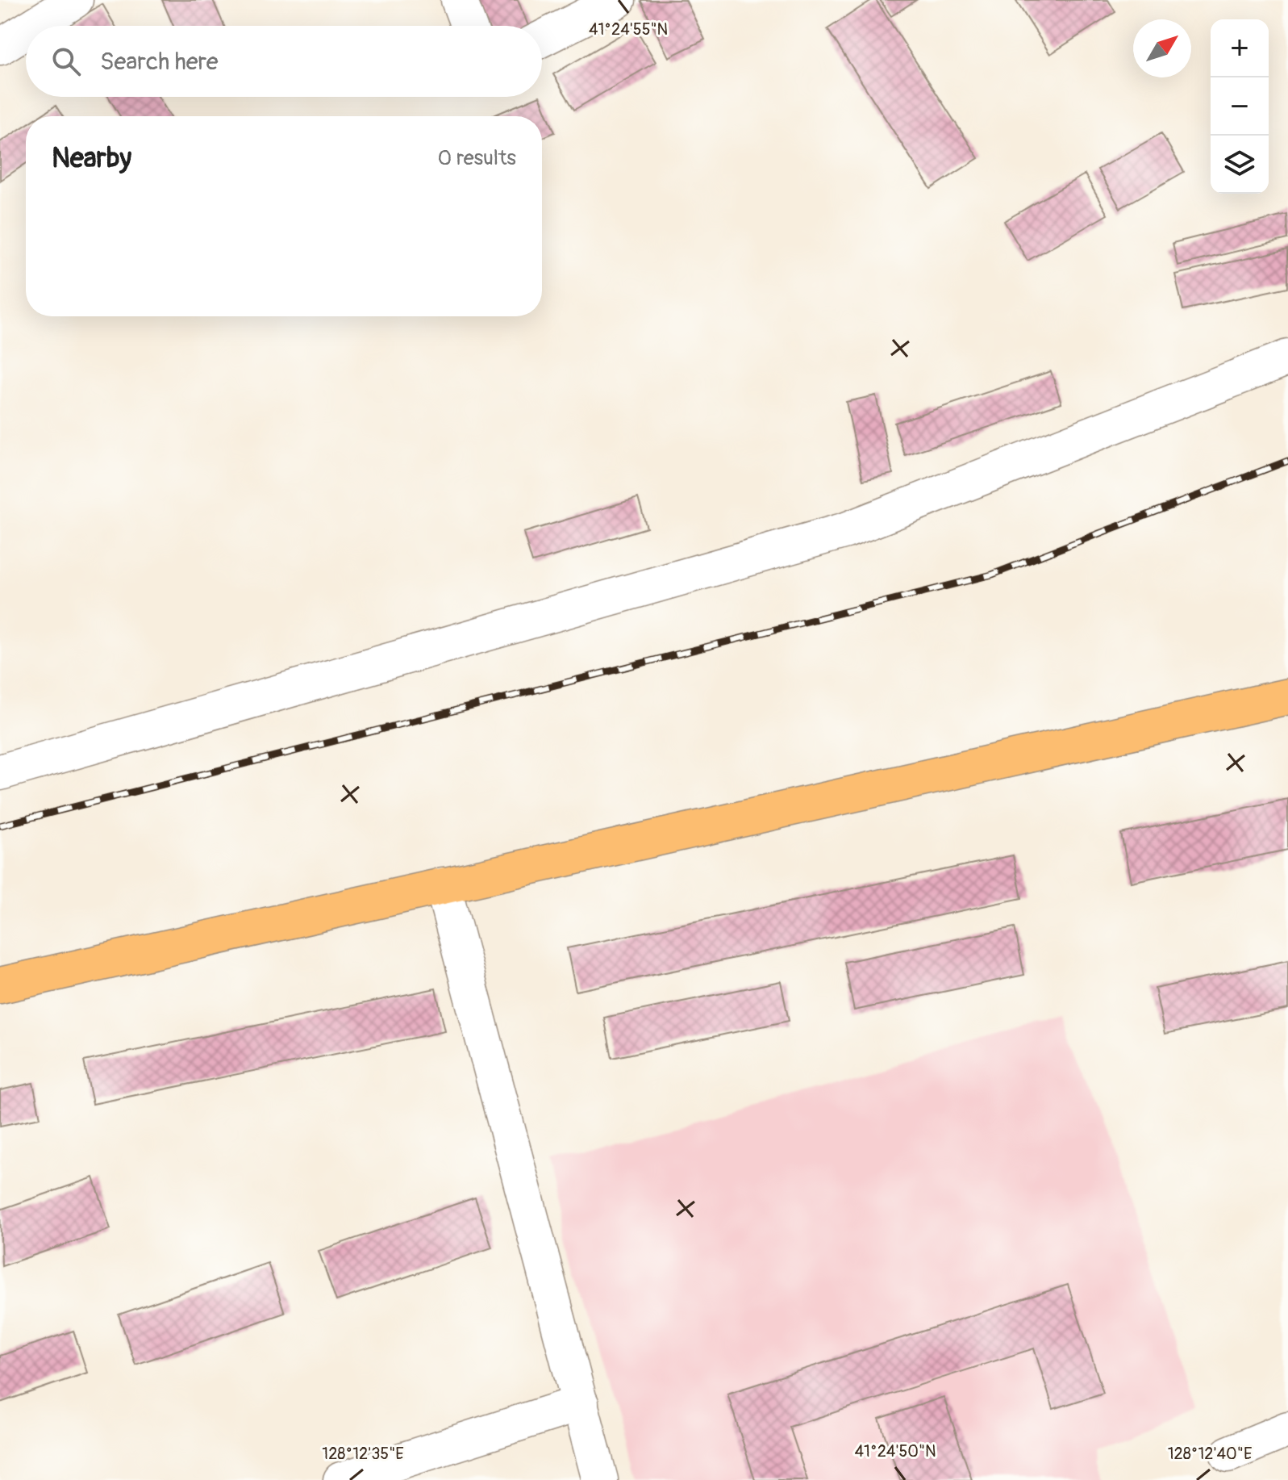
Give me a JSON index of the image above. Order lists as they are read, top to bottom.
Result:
{
  "north": "top right",
  "page": {
    "map_buttons": ["+", "−"],
    "search": "Search here",
    "heading": ["Nearby", "0 results"]
  },
  "coordinates": [
    "41°24'55\"N",
    "41°24'50\"N",
    "128°12'35\"E",
    "128°12'40\"E"
  ]
}
